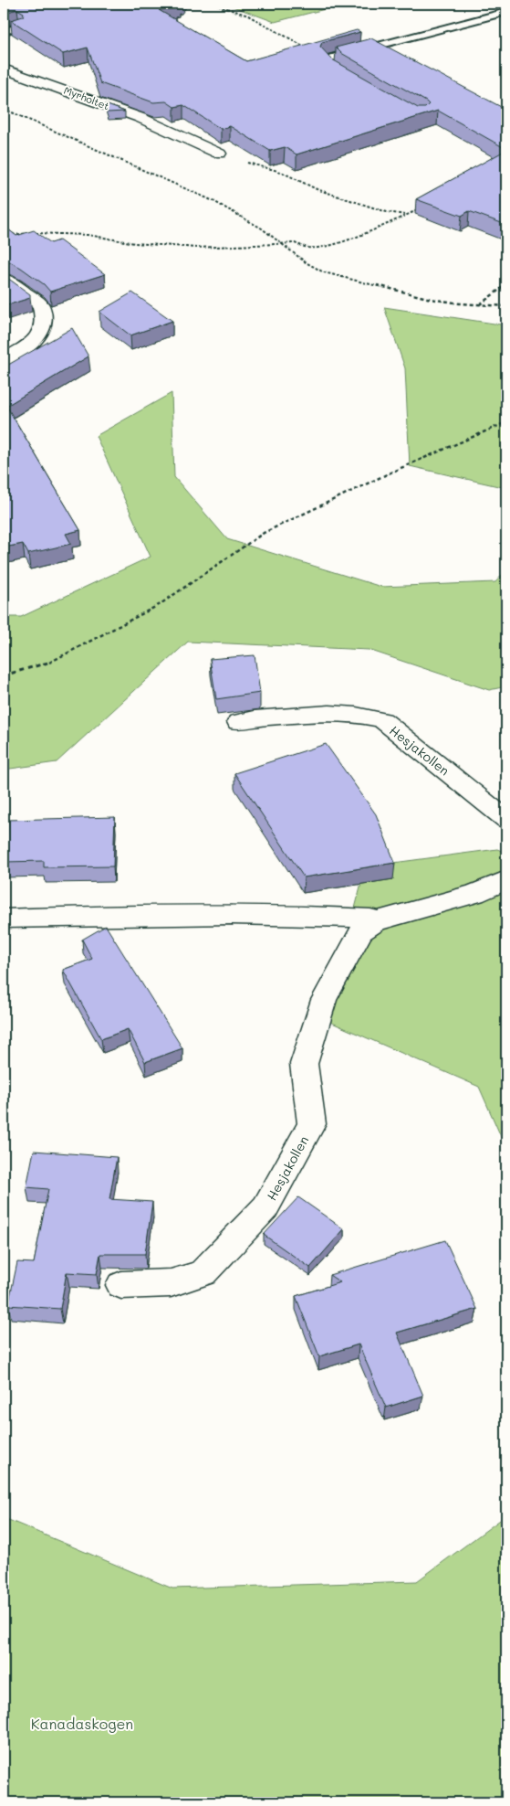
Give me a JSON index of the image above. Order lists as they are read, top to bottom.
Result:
{
  "streets": {
    "street": ["Myrholtet", "Hesjakollen"]
  },
  "parks": ["Kanadaskogen"]
}
